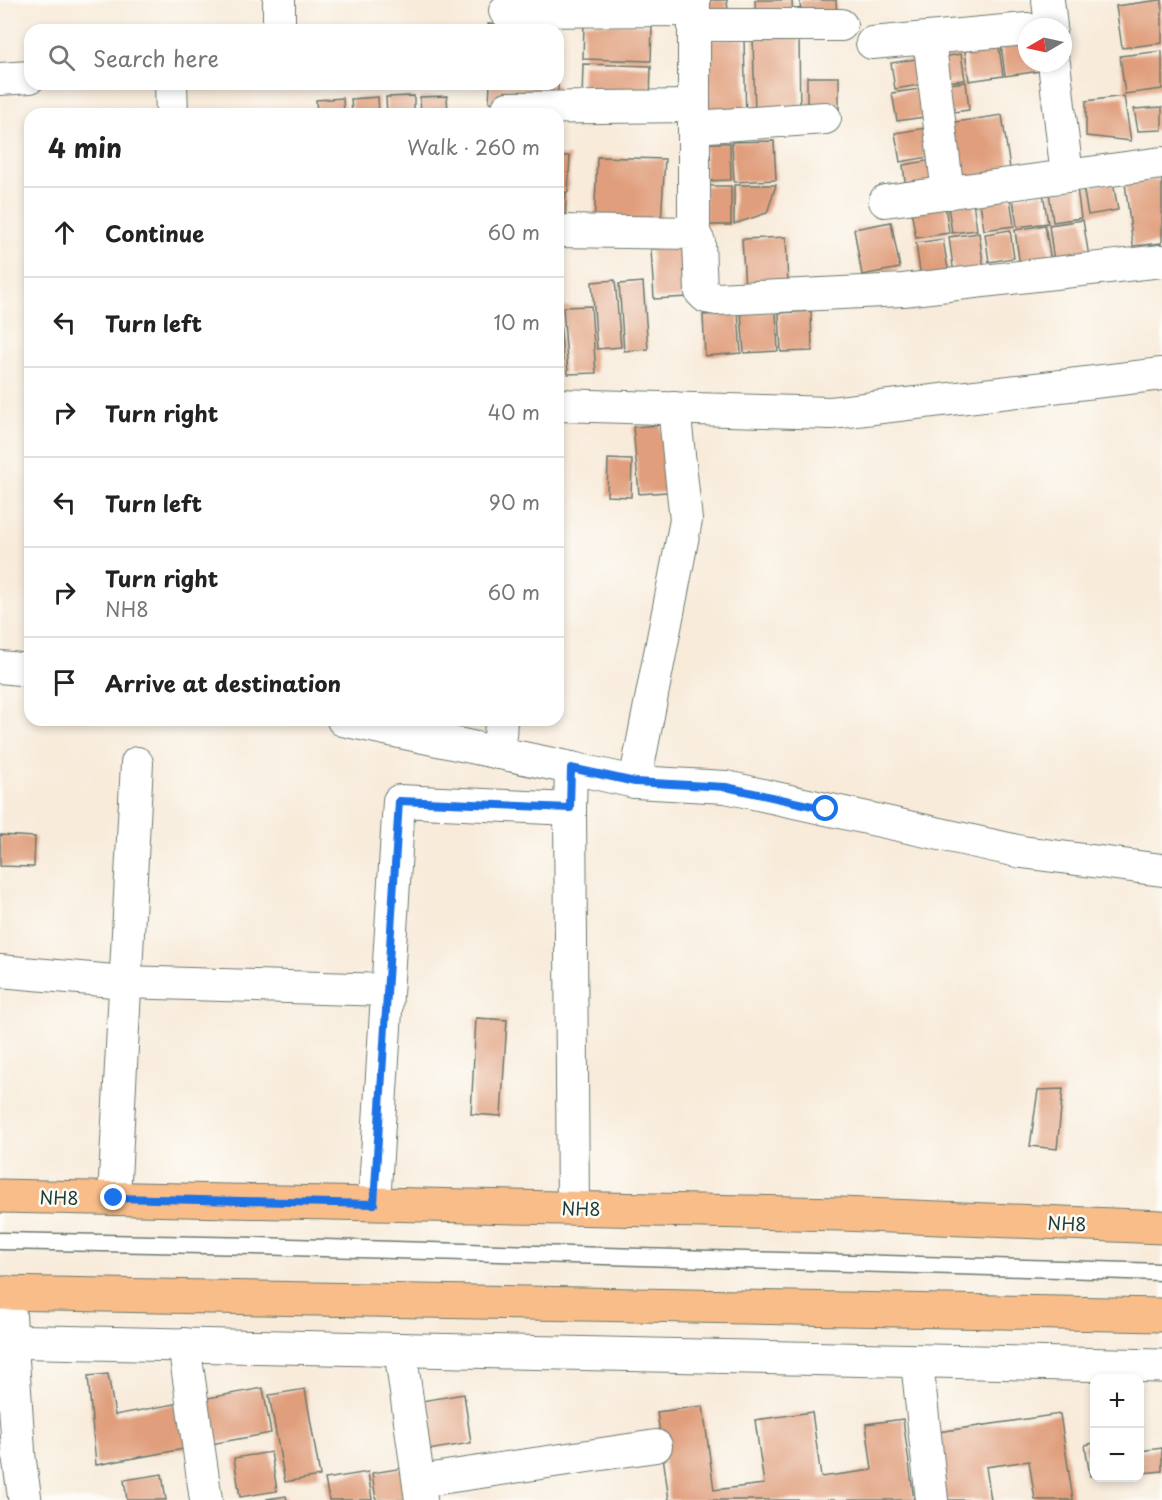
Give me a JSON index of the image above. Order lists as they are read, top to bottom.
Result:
{
  "streets": {
    "main road": ["NH8"]
  },
  "north": "left",
  "page": {
    "search": "Search here",
    "heading": ["4 min", "Walk · 260 m"],
    "list": [
      ["Continue", "60 m"],
      ["Turn left", "10 m"],
      ["Turn right", "40 m"],
      ["Turn left", "90 m"],
      ["Turn right", "NH8", "60 m"],
      "Arrive at destination"
    ],
    "map_buttons": ["+", "−"]
  }
}
